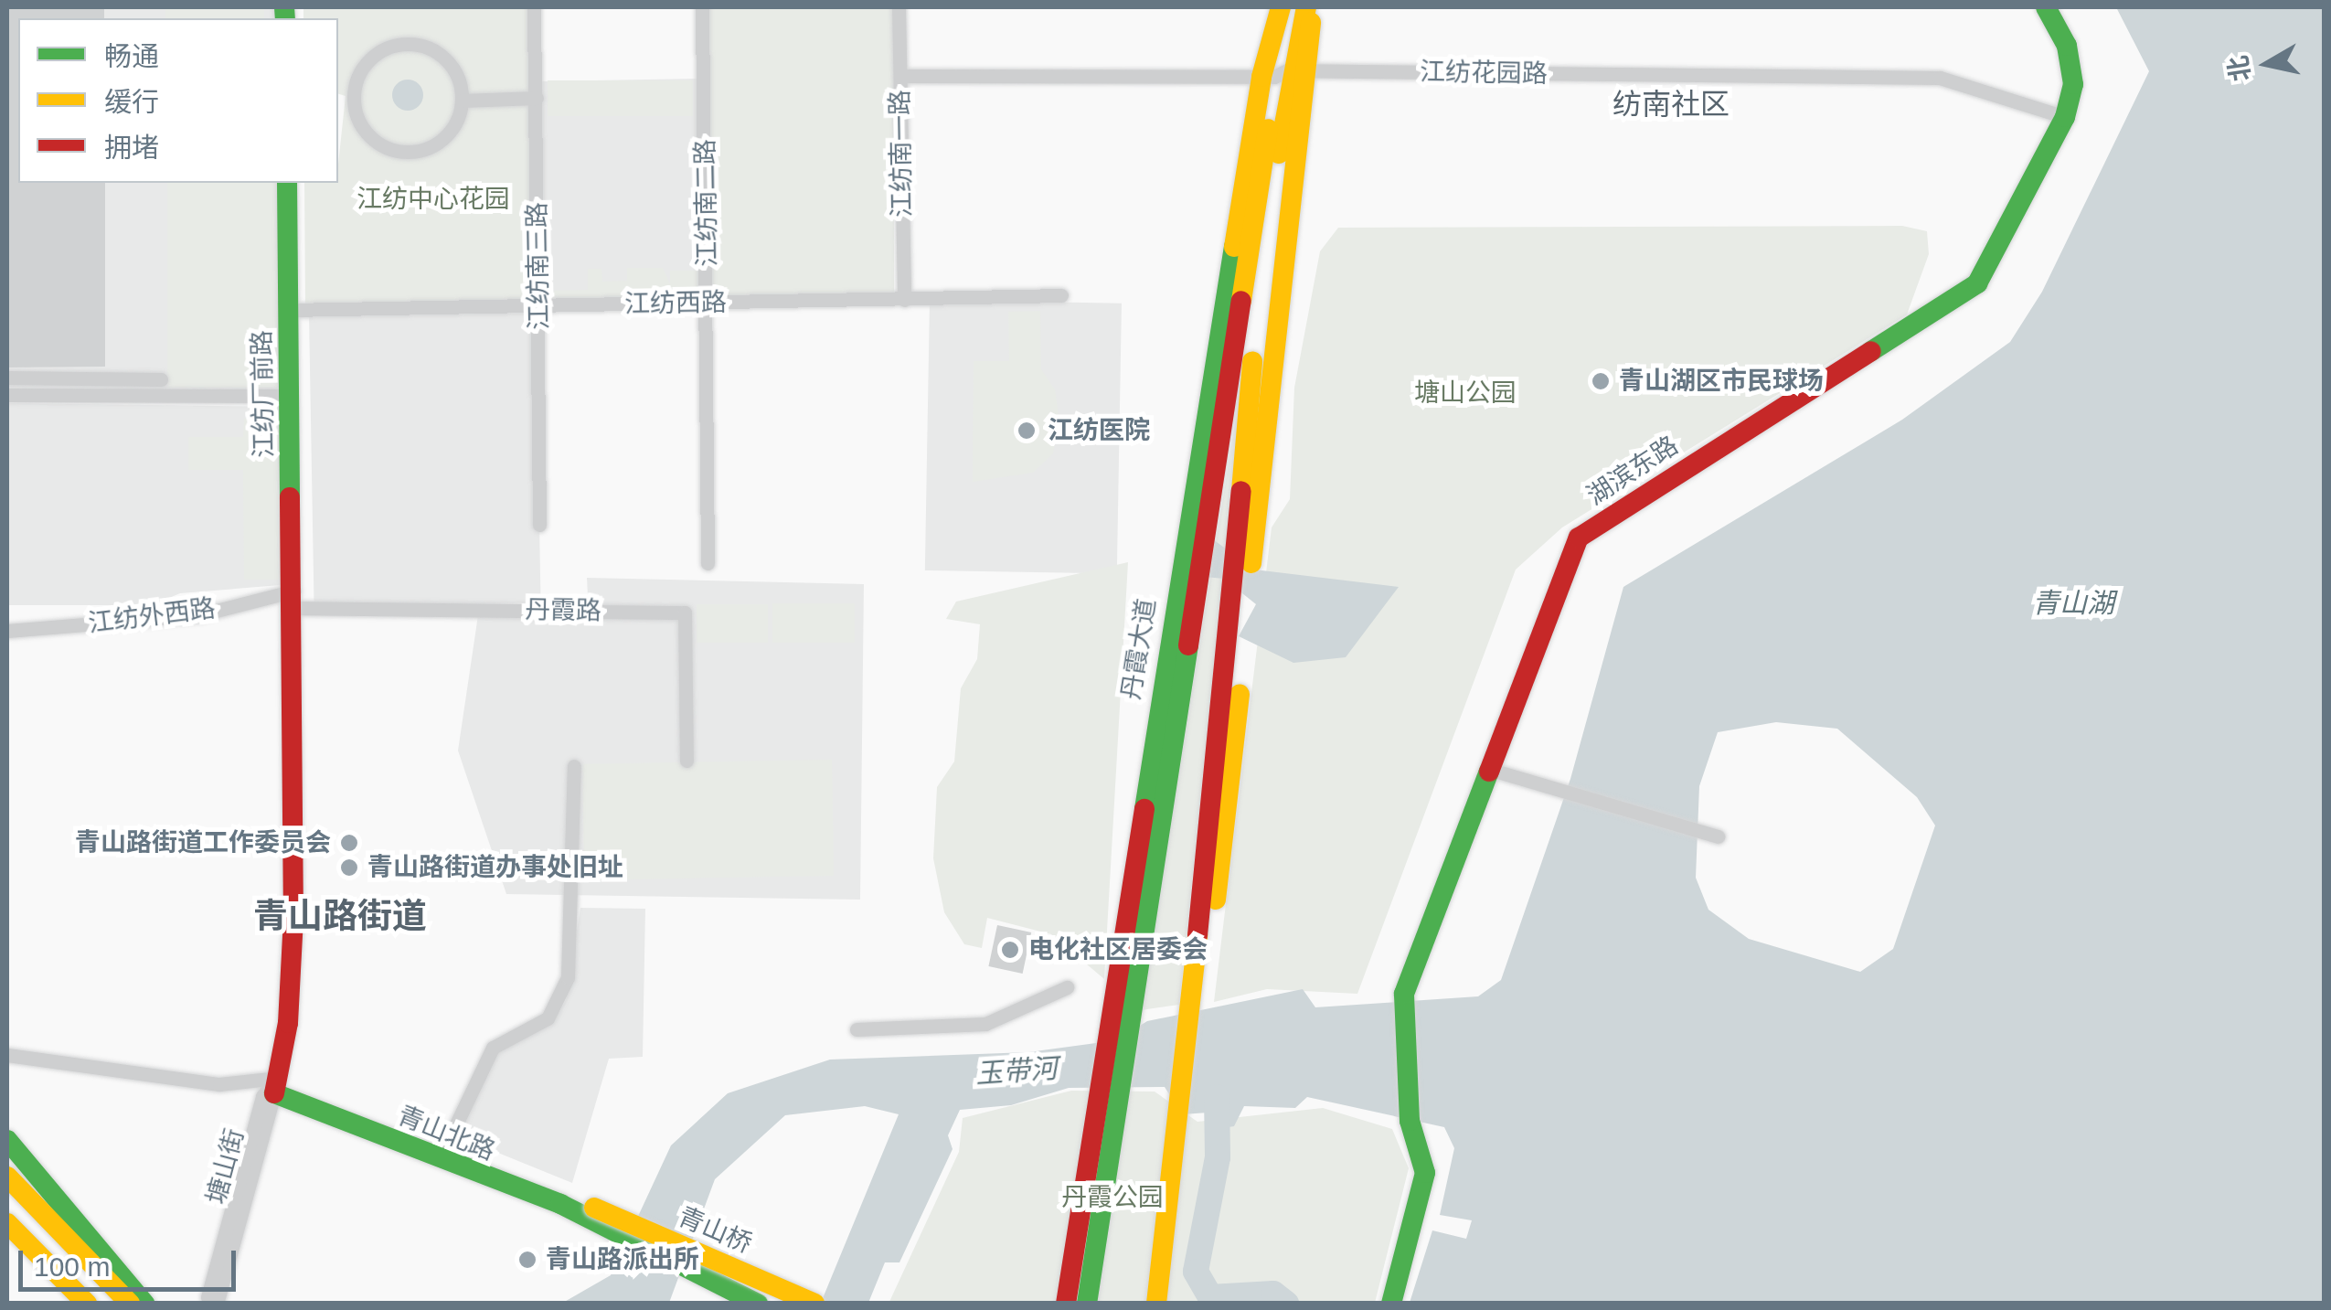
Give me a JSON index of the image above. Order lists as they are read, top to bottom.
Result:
{
  "streets": {
    "main road": [
      "江纺厂前路",
      "湖滨东路",
      "丹霞大道",
      "青山北路",
      "塘山街",
      "青山桥"
    ],
    "street": [
      "江纺花园路",
      "江纺南一路",
      "江纺南二路",
      "江纺南三路",
      "江纺西路",
      "丹霞路",
      "江纺外西路"
    ]
  },
  "crossings": [
    ["江纺花园路", "江纺南一路"],
    ["江纺花园路", "湖滨东路"],
    ["江纺花园路", "丹霞大道"],
    ["江纺南一路", "江纺西路"],
    ["江纺南二路", "江纺西路"],
    ["江纺南三路", "江纺西路"],
    ["江纺西路", "江纺厂前路"],
    ["江纺厂前路", "丹霞路"],
    ["江纺厂前路", "江纺外西路"],
    ["江纺厂前路", "塘山街"],
    ["丹霞路", "江纺外西路"],
    ["丹霞路", "塘山街"],
    ["江纺外西路", "塘山街"],
    ["青山北路", "塘山街"],
    ["青山北路", "青山桥"]
  ],
  "districts": ["纺南社区", "青山路街道"],
  "water": ["青山湖", "玉带河"],
  "parks": ["江纺中心花园", "塘山公园", "丹霞公园"],
  "places": [
    "青山湖区市民球场",
    "江纺医院",
    "青山路街道工作委员会",
    "青山路街道办事处旧址",
    "电化社区居委会",
    "青山路派出所"
  ],
  "legend": ["畅通", "缓行", "拥堵"],
  "scale_bar": "100 m",
  "north": "left"
}
